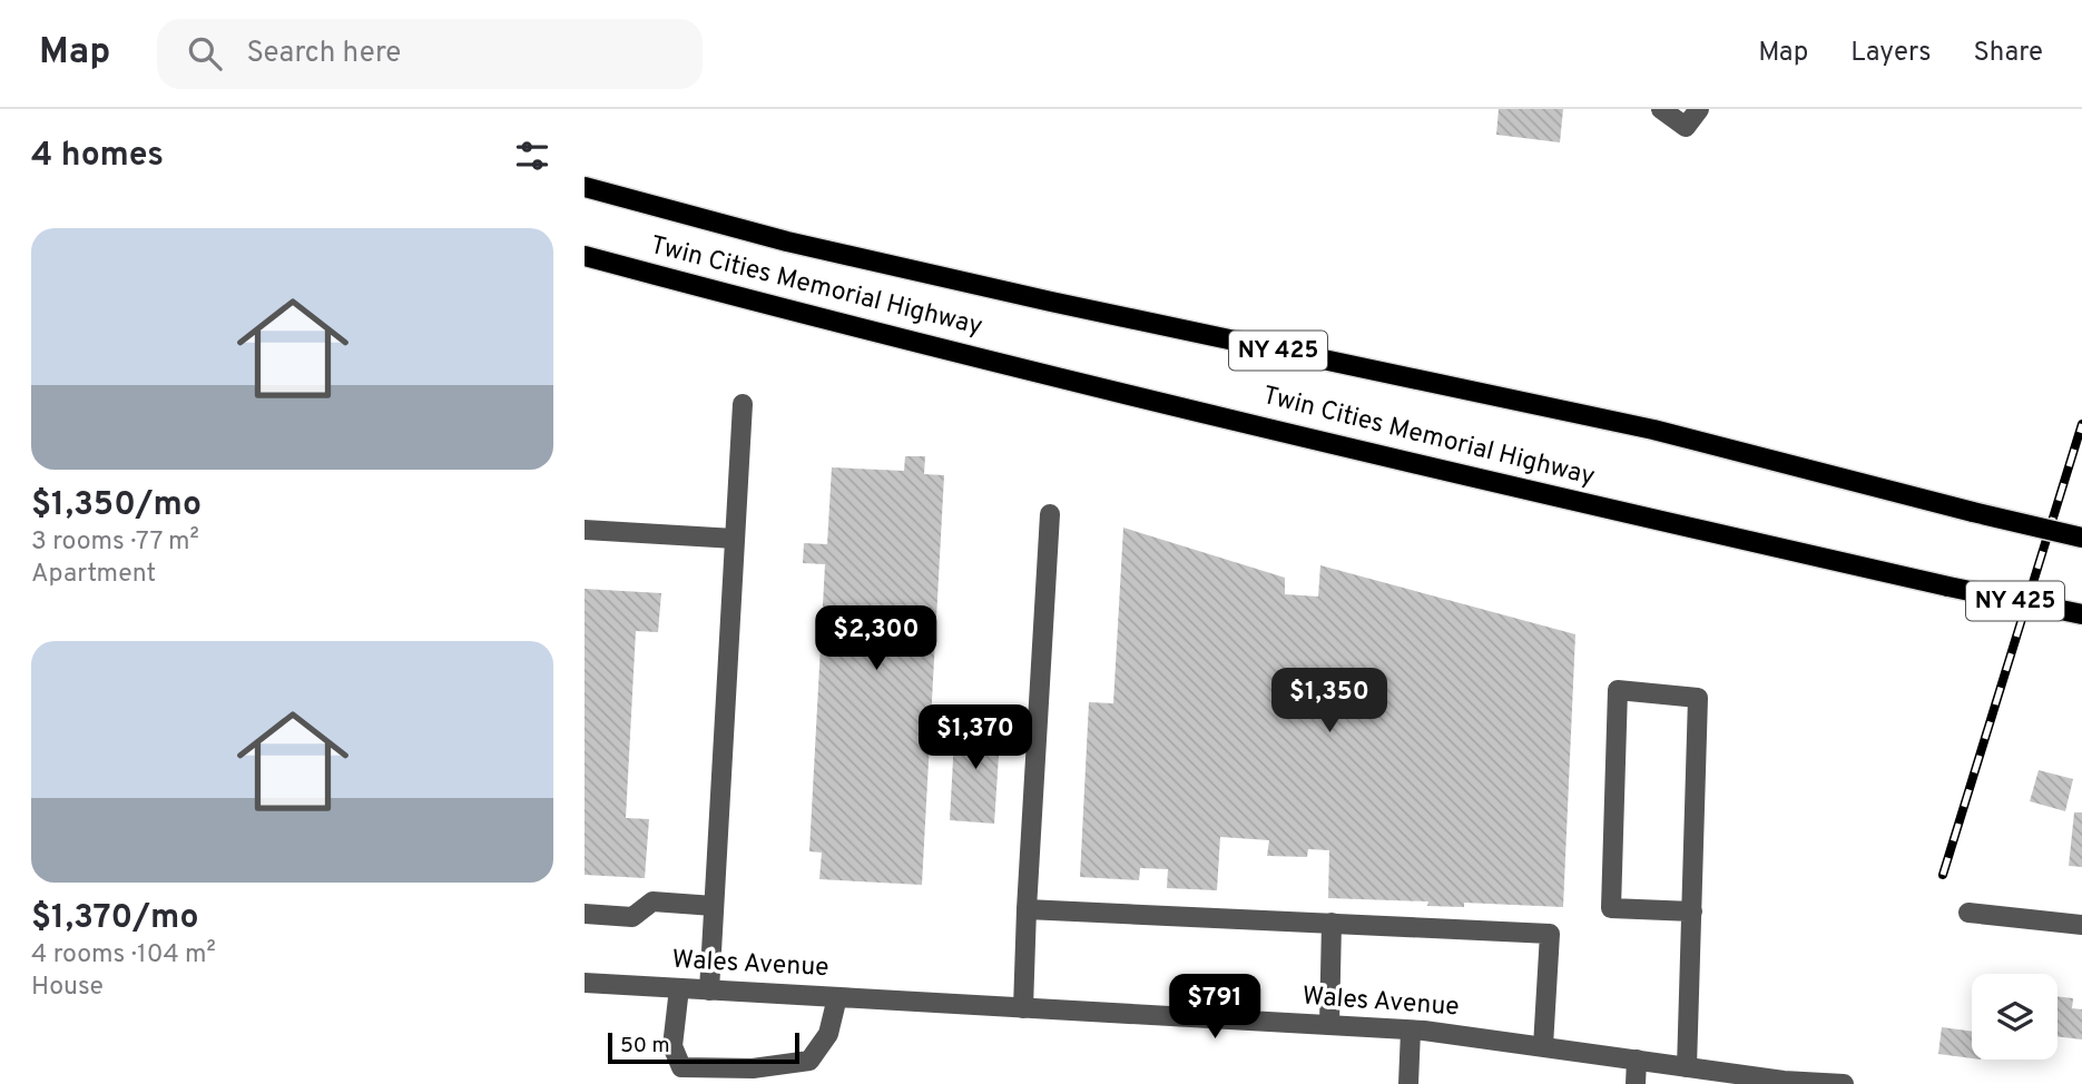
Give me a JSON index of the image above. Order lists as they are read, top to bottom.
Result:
{
  "streets": {
    "main road": ["Twin Cities Memorial Highway", "NY 425"],
    "street": ["Wales Avenue"]
  },
  "scale_bar": "50 m",
  "page": {
    "header": "Map",
    "search": "Search here",
    "nav": ["Map", "Layers", "Share"],
    "heading": "4 homes",
    "list": [
      {
        "name": "$1,350/mo",
        "note": "3 rooms · 77 m² · Apartment"
      },
      {
        "name": "$1,370/mo",
        "note": "4 rooms · 104 m² · House"
      }
    ],
    "price": [
      "$2,300",
      "$1,350",
      "$1,370",
      "$791"
    ],
    "scale": "50 m"
  }
}
